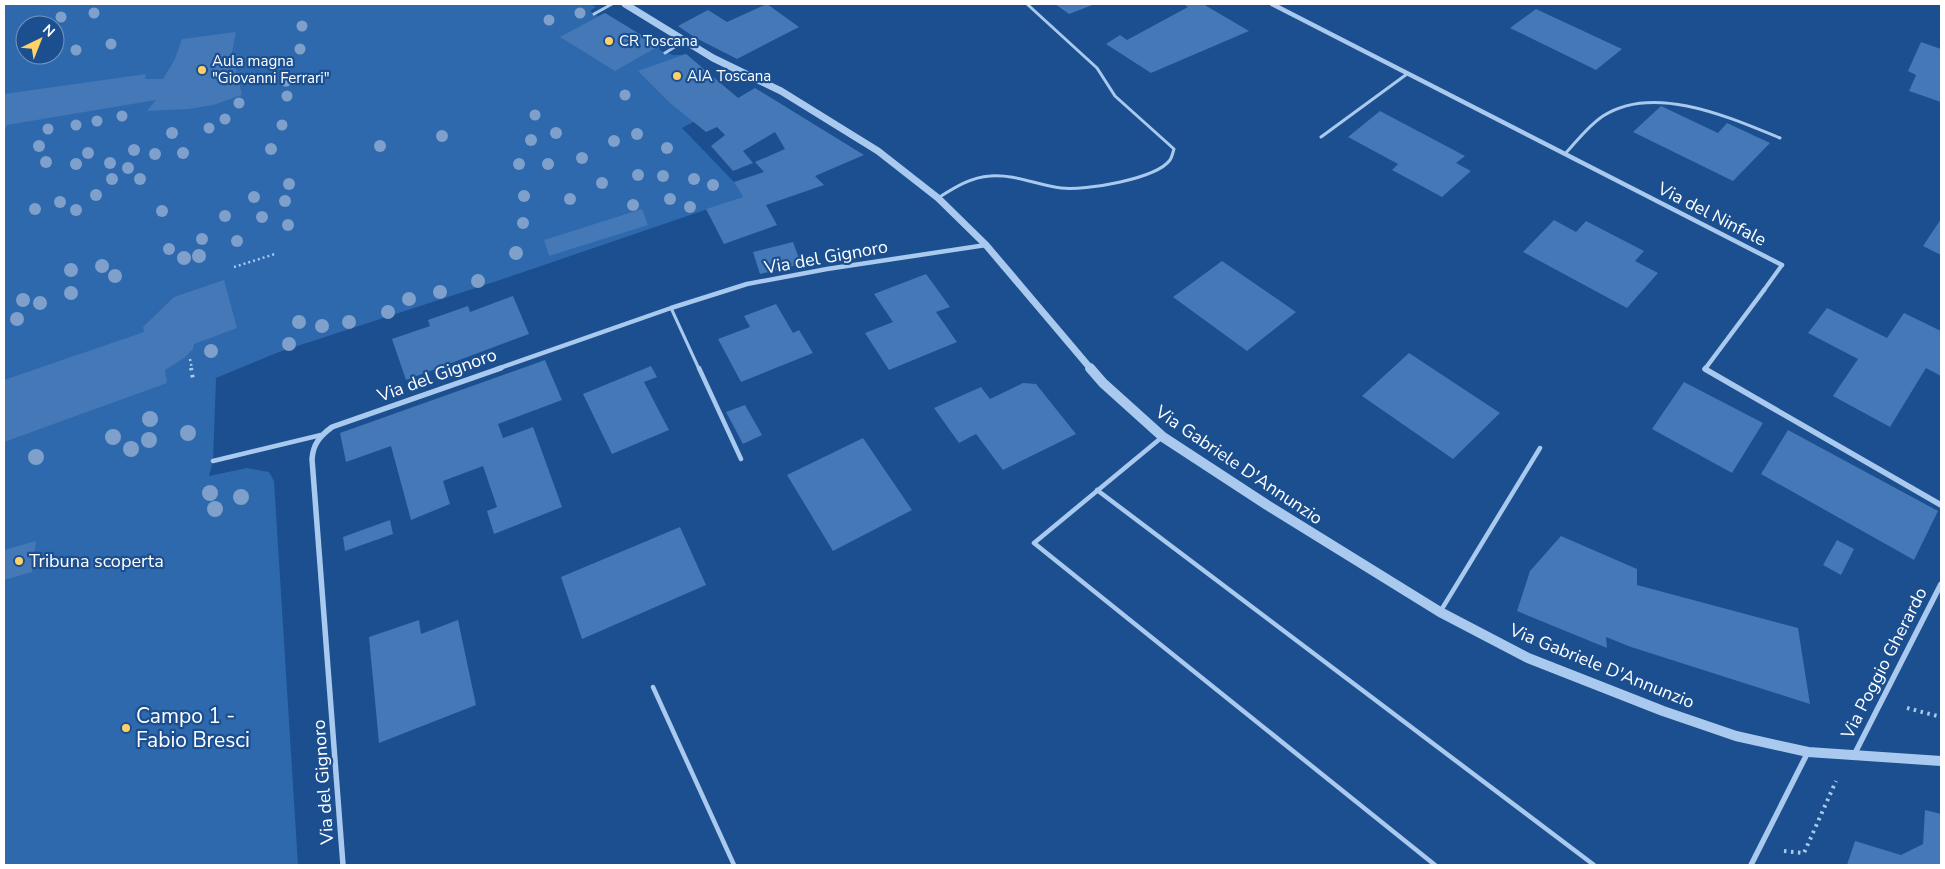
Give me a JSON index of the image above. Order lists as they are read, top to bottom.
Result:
{
  "streets": {
    "street": [
      "Via del Ninfale",
      "Via del Gignoro",
      "Via Gabriele D'Annunzio",
      "Via Poggio Gherardo"
    ]
  },
  "crossings": [
    ["Via del Gignoro", "Via Gabriele D'Annunzio"],
    ["Via Gabriele D'Annunzio", "Via Poggio Gherardo"]
  ],
  "places": [
    "CR Toscana",
    "Aula magna \"Giovanni Ferrari\"",
    "AIA Toscana",
    "Tribuna scoperta",
    "Campo 1 - Fabio Bresci"
  ],
  "north": "top right"
}
